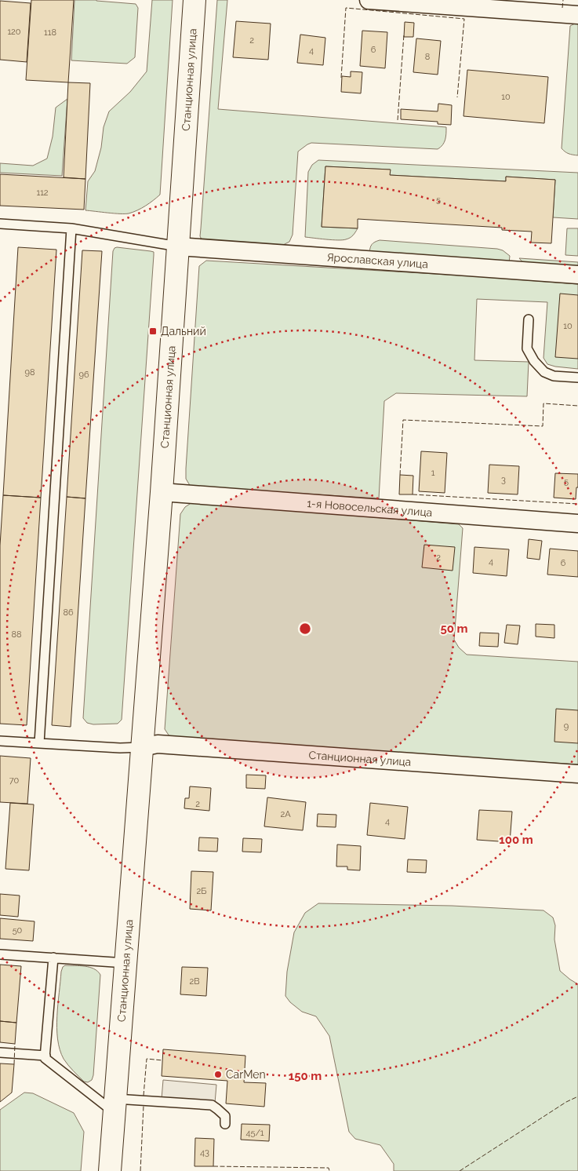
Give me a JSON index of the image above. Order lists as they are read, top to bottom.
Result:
{
  "streets": {
    "street": ["Станционная улица", "Ярославская улица", "1-я Новосельская улица"]
  },
  "crossings": [
    ["Станционная улица", "Ярославская улица"],
    ["Станционная улица", "1-я Новосельская улица"]
  ],
  "places": {
    "transit": ["Дальний"],
    "other": ["CarMen"]
  },
  "house_numbers": [
    "120",
    "118",
    "2",
    "6",
    "4",
    "8",
    "10",
    "112",
    "5",
    "10",
    "98",
    "96",
    "1",
    "3",
    "5",
    "2",
    "4",
    "6",
    "86",
    "88",
    "9",
    "70",
    "2",
    "2А",
    "4",
    "2Б",
    "50",
    "2В",
    "45/1",
    "43"
  ],
  "rings": ["50 m", "100 m", "150 m"]
}
